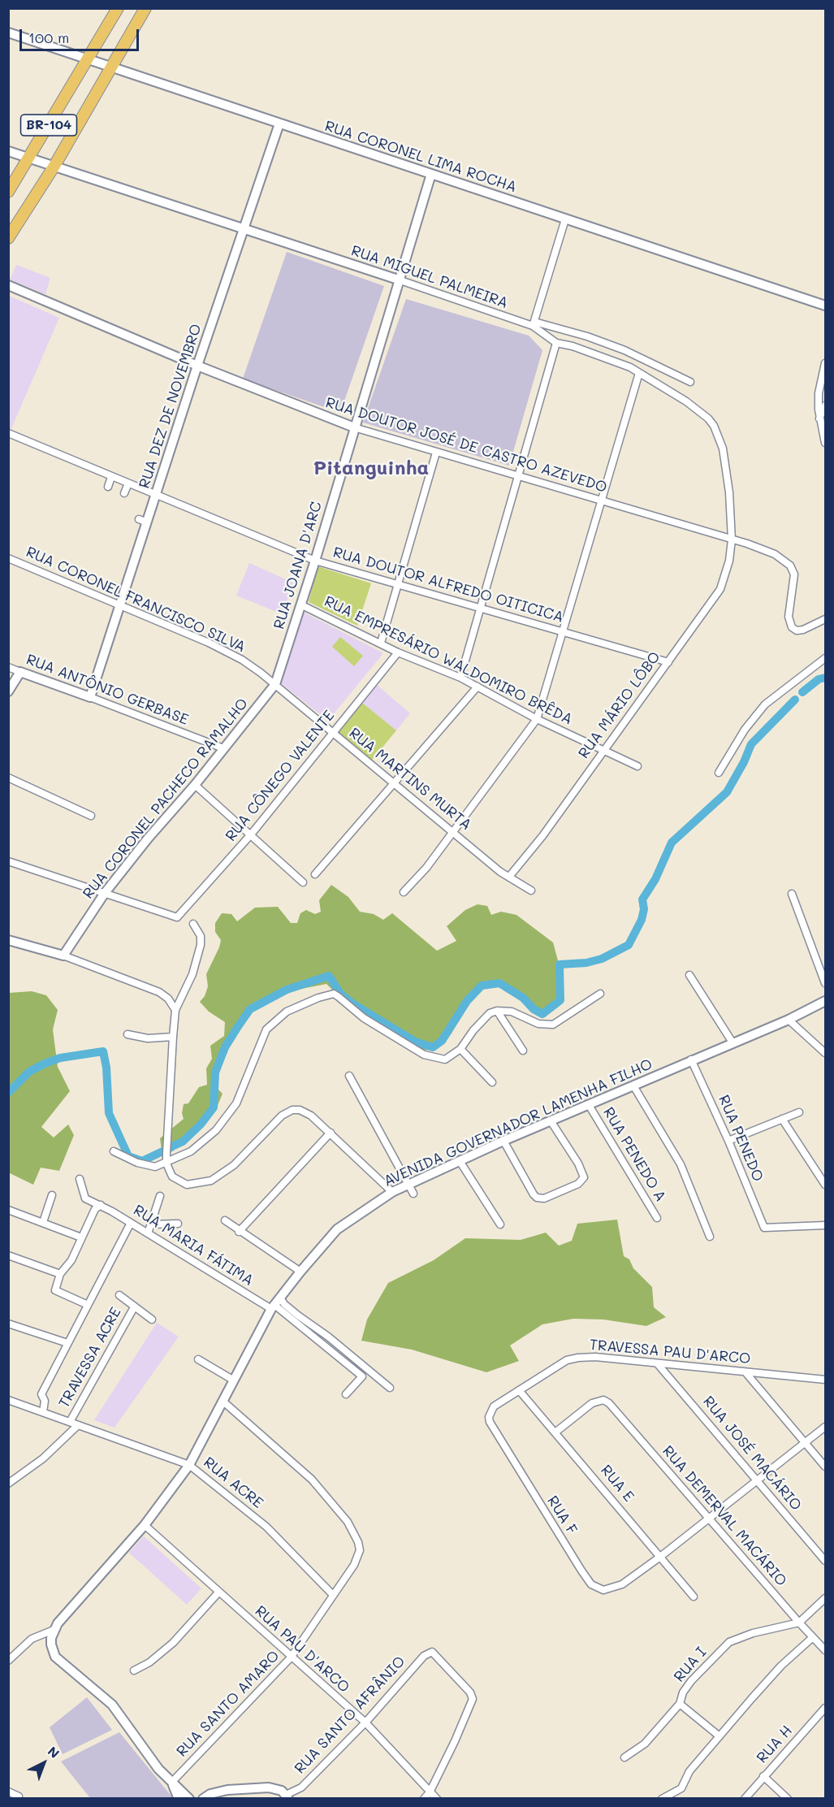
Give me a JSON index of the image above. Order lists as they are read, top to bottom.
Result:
{
  "streets": {
    "highway": ["BR-104"],
    "street": [
      "RUA CORONEL LIMA ROCHA",
      "RUA MIGUEL PALMEIRA",
      "RUA DEZ DE NOVEMBRO",
      "RUA DOUTOR JOSÉ DE CASTRO AZEVEDO",
      "RUA JOANA D'ARC",
      "RUA DOUTOR ALFREDO OITICICA",
      "RUA CORONEL FRANCISCO SILVA",
      "RUA EMPRESÁRIO WALDOMIRO BRÊDA",
      "RUA ANTÔNIO GERBASE",
      "RUA MÁRIO LÔBO",
      "RUA CÔNEGO VALENTE",
      "RUA MARTINS MURTA",
      "RUA CORONEL PACHECO RAMALHO",
      "AVENIDA GOVERNADOR LAMENHA FILHO",
      "RUA PENEDO",
      "RUA PENEDO A",
      "RUA MARIA FÁTIMA",
      "TRAVESSA PAU D'ARCO",
      "TRAVESSA ACRE",
      "RUA JOSÉ MACÁRIO",
      "RUA ACRE",
      "RUA E",
      "RUA F",
      "RUA DEMERVAL MACÁRIO",
      "RUA PAU D'ARCO",
      "RUA I",
      "RUA SANTO AMARO",
      "RUA SANTO AFRÂNIO",
      "RUA H"
    ]
  },
  "crossings": [
    ["BR-104", "RUA CORONEL LIMA ROCHA"],
    ["BR-104", "RUA MIGUEL PALMEIRA"],
    ["RUA CORONEL LIMA ROCHA", "RUA DEZ DE NOVEMBRO"],
    ["RUA CORONEL LIMA ROCHA", "RUA JOANA D'ARC"],
    ["RUA MIGUEL PALMEIRA", "RUA DEZ DE NOVEMBRO"],
    ["RUA MIGUEL PALMEIRA", "RUA DOUTOR JOSÉ DE CASTRO AZEVEDO"],
    ["RUA MIGUEL PALMEIRA", "RUA JOANA D'ARC"],
    ["RUA MIGUEL PALMEIRA", "RUA MÁRIO LÔBO"],
    ["RUA DEZ DE NOVEMBRO", "RUA DOUTOR JOSÉ DE CASTRO AZEVEDO"],
    ["RUA DEZ DE NOVEMBRO", "RUA DOUTOR ALFREDO OITICICA"],
    ["RUA DEZ DE NOVEMBRO", "RUA CORONEL FRANCISCO SILVA"],
    ["RUA DEZ DE NOVEMBRO", "RUA ANTÔNIO GERBASE"],
    ["RUA DOUTOR JOSÉ DE CASTRO AZEVEDO", "RUA JOANA D'ARC"],
    ["RUA DOUTOR JOSÉ DE CASTRO AZEVEDO", "RUA MÁRIO LÔBO"],
    ["RUA JOANA D'ARC", "RUA DOUTOR ALFREDO OITICICA"],
    ["RUA JOANA D'ARC", "RUA CORONEL FRANCISCO SILVA"],
    ["RUA JOANA D'ARC", "RUA EMPRESÁRIO WALDOMIRO BRÊDA"],
    ["RUA JOANA D'ARC", "RUA MARTINS MURTA"],
    ["RUA JOANA D'ARC", "RUA CORONEL PACHECO RAMALHO"],
    ["RUA DOUTOR ALFREDO OITICICA", "RUA MÁRIO LÔBO"],
    ["RUA CORONEL FRANCISCO SILVA", "RUA MARTINS MURTA"],
    ["RUA CORONEL FRANCISCO SILVA", "RUA CORONEL PACHECO RAMALHO"],
    ["RUA EMPRESÁRIO WALDOMIRO BRÊDA", "RUA MÁRIO LÔBO"],
    ["RUA EMPRESÁRIO WALDOMIRO BRÊDA", "RUA CÔNEGO VALENTE"],
    ["RUA ANTÔNIO GERBASE", "RUA CORONEL PACHECO RAMALHO"],
    ["RUA MÁRIO LÔBO", "RUA MARTINS MURTA"],
    ["RUA CÔNEGO VALENTE", "RUA MARTINS MURTA"],
    ["RUA CÔNEGO VALENTE", "RUA CORONEL PACHECO RAMALHO"],
    ["RUA MARTINS MURTA", "RUA CORONEL PACHECO RAMALHO"],
    ["AVENIDA GOVERNADOR LAMENHA FILHO", "RUA PENEDO"],
    ["AVENIDA GOVERNADOR LAMENHA FILHO", "RUA PENEDO A"],
    ["AVENIDA GOVERNADOR LAMENHA FILHO", "RUA MARIA FÁTIMA"],
    ["AVENIDA GOVERNADOR LAMENHA FILHO", "RUA ACRE"],
    ["AVENIDA GOVERNADOR LAMENHA FILHO", "RUA PAU D'ARCO"],
    ["AVENIDA GOVERNADOR LAMENHA FILHO", "RUA SANTO AMARO"],
    ["TRAVESSA PAU D'ARCO", "RUA JOSÉ MACÁRIO"],
    ["TRAVESSA PAU D'ARCO", "RUA E"],
    ["TRAVESSA PAU D'ARCO", "RUA F"],
    ["TRAVESSA ACRE", "RUA ACRE"],
    ["RUA ACRE", "RUA SANTO AMARO"],
    ["RUA E", "RUA F"],
    ["RUA E", "RUA DEMERVAL MACÁRIO"],
    ["RUA DEMERVAL MACÁRIO", "RUA I"],
    ["RUA PAU D'ARCO", "RUA SANTO AMARO"],
    ["RUA PAU D'ARCO", "RUA SANTO AFRÂNIO"]
  ],
  "districts": ["Pitanguinha"],
  "scale_bar": "100 m",
  "north": "top right"
}
